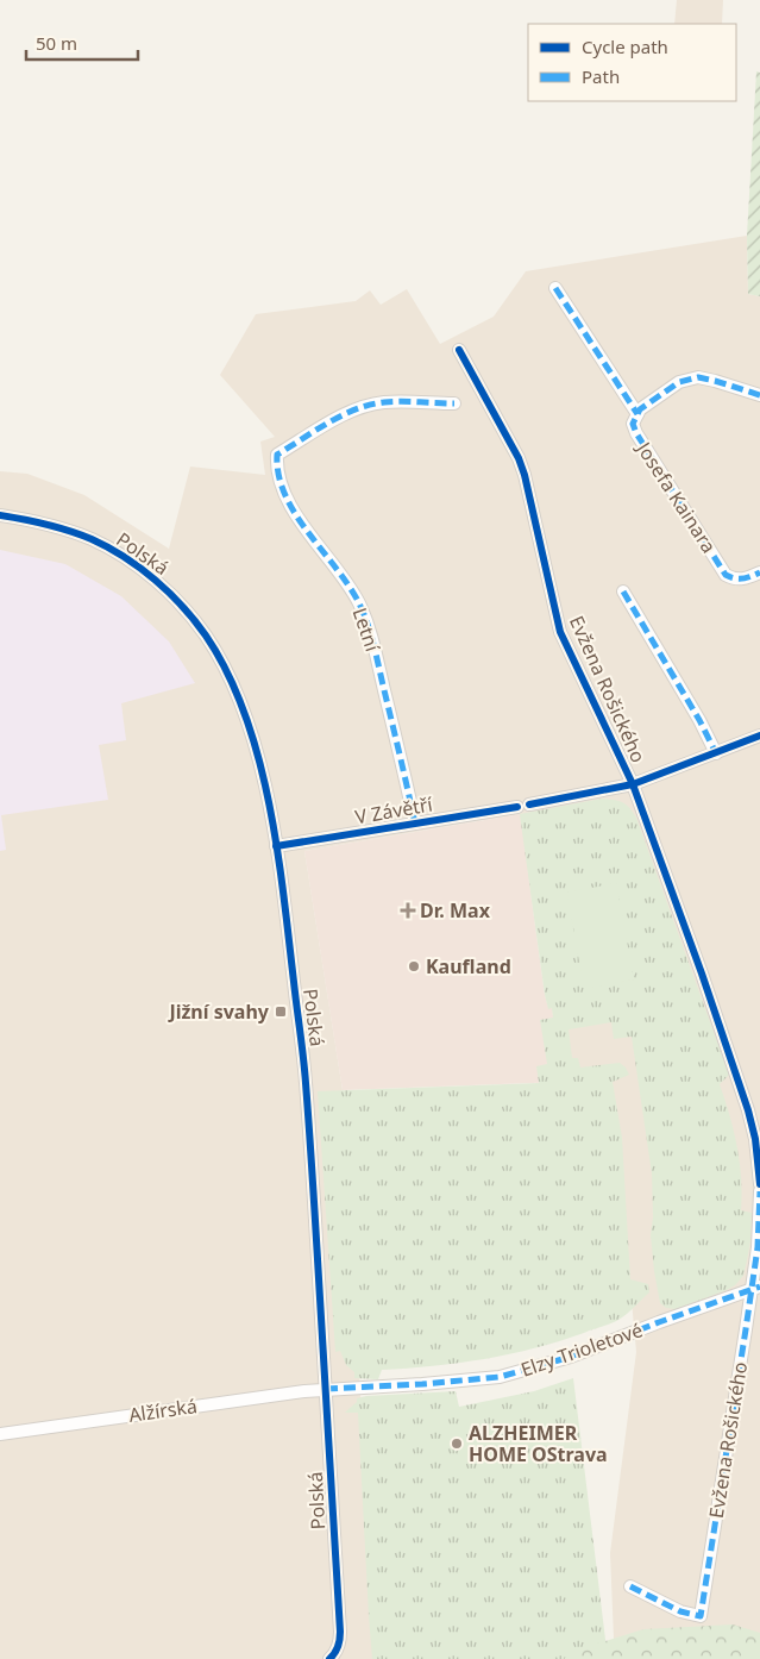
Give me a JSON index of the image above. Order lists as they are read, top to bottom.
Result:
{
  "streets": {
    "street": [
      "Josefa Kainara",
      "Polská",
      "Letní",
      "Evžena Rošického",
      "V Závětří",
      "Elzy Trioletové",
      "Alžírská"
    ]
  },
  "crossings": [
    ["Polská", "V Závětří"],
    ["Polská", "Elzy Trioletové"],
    ["Polská", "Alžírská"],
    ["Letní", "V Závětří"],
    ["Evžena Rošického", "V Závětří"],
    ["Evžena Rošického", "Elzy Trioletové"],
    ["Elzy Trioletové", "Alžírská"]
  ],
  "places": {
    "health": ["Dr. Max"],
    "other": ["Kaufland", "ALZHEIMER HOME OStrava"],
    "transit": ["Jižní svahy"]
  },
  "legend": ["Cycle path", "Path"],
  "scale_bar": "50 m"
}
